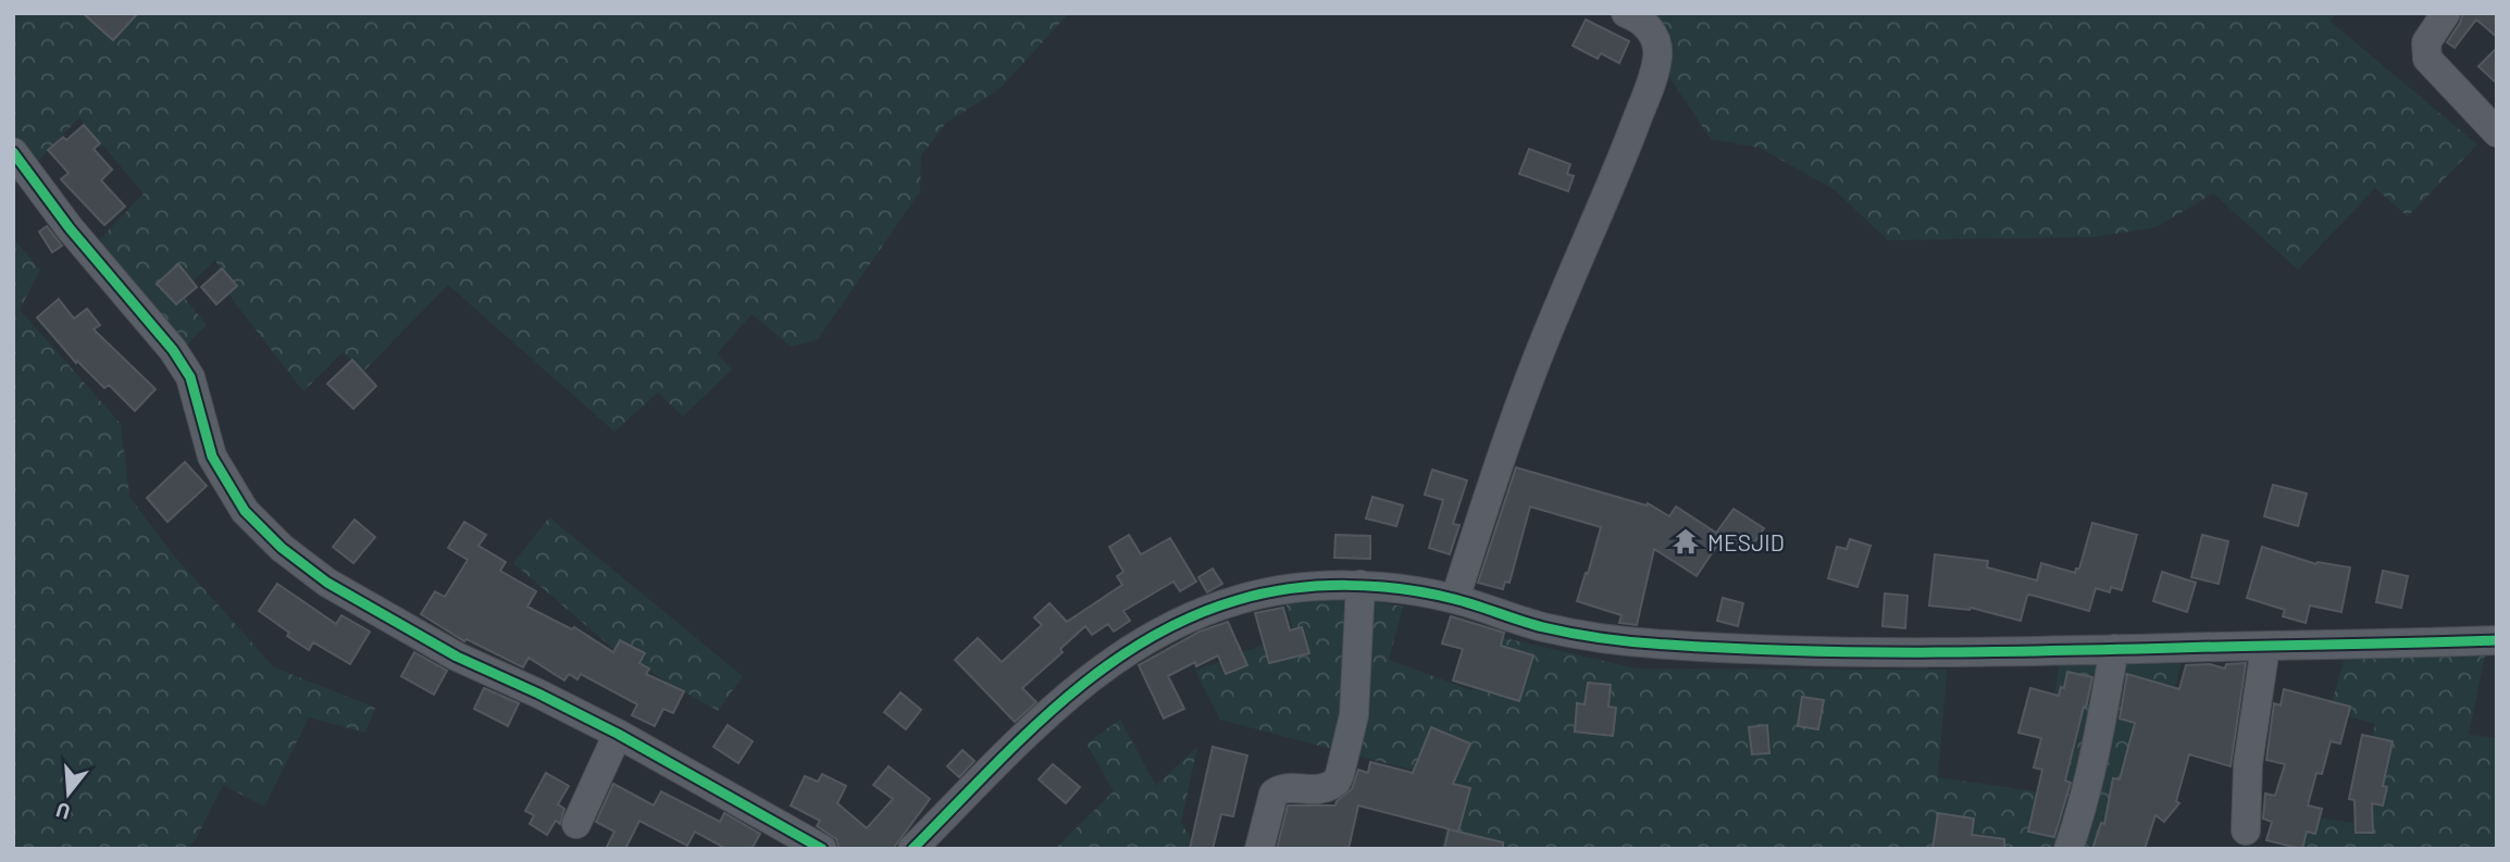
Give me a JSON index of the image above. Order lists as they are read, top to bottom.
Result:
{
  "places": {
    "temple": ["MESJID"]
  },
  "north": "bottom"
}
